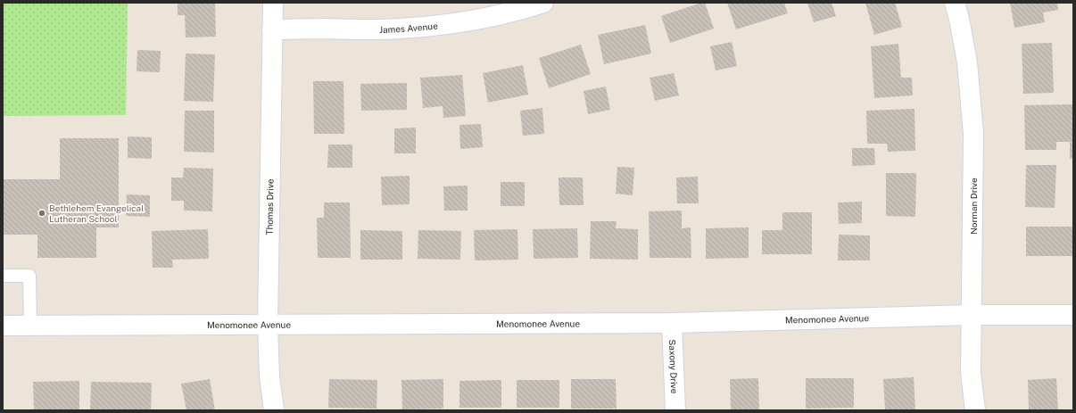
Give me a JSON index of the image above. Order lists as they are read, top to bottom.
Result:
{
  "streets": {
    "street": [
      "James Avenue",
      "Norman Drive",
      "Thomas Drive",
      "Menomonee Avenue",
      "Saxony Drive"
    ]
  },
  "crossings": [
    ["James Avenue", "Thomas Drive"],
    ["Norman Drive", "Menomonee Avenue"],
    ["Thomas Drive", "Menomonee Avenue"],
    ["Menomonee Avenue", "Saxony Drive"]
  ],
  "places": ["Bethlehem Evangelical Lutheran School"]
}
